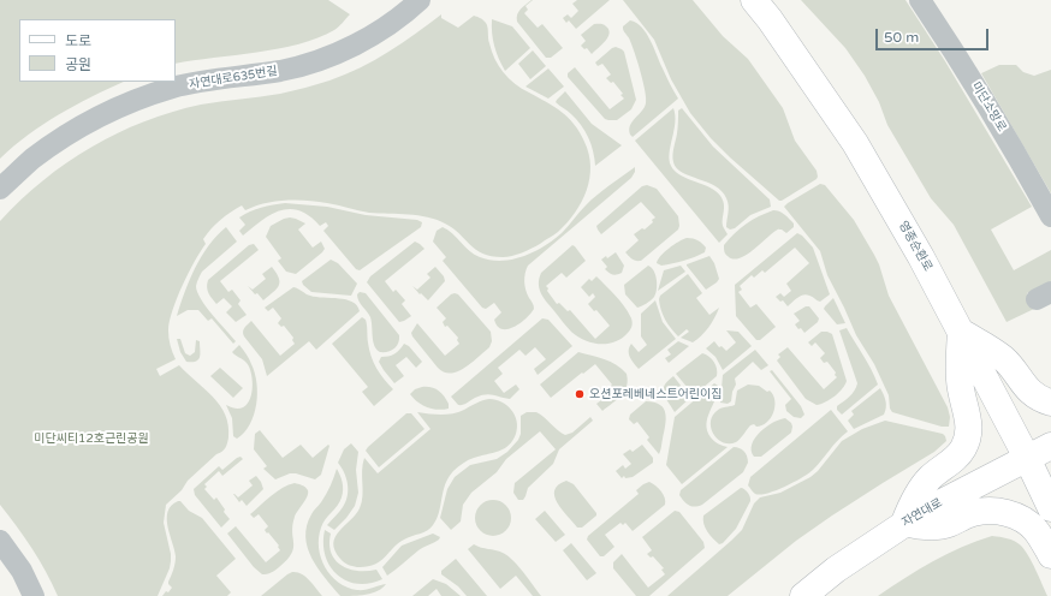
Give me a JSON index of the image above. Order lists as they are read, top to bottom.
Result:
{
  "streets": {
    "main road": ["영종순환로", "자연대로"],
    "street": ["자연대로635번길", "미단소망로"]
  },
  "crossings": [
    ["영종순환로", "자연대로"]
  ],
  "parks": ["미단씨티12호근린공원"],
  "places": ["오션포레베네스트어린이집"],
  "legend": ["도로", "공원"],
  "scale_bar": "50 m"
}
